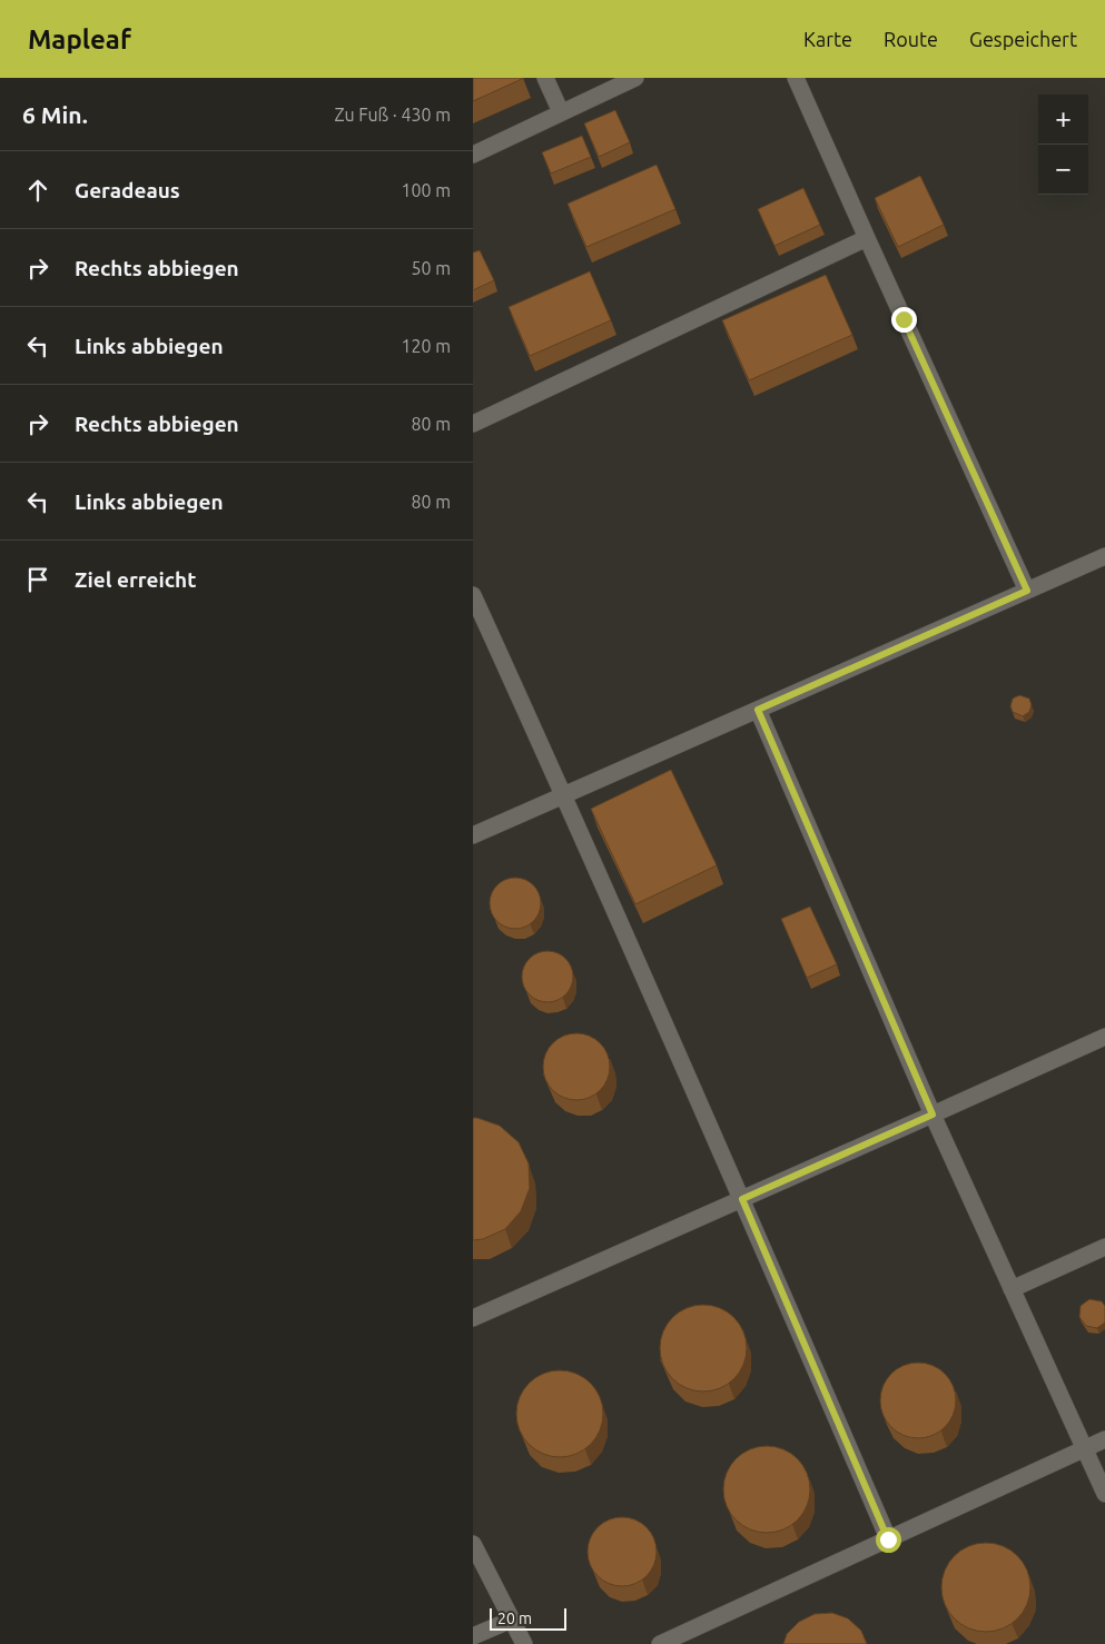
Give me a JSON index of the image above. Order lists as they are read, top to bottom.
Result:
{
  "scale_bar": "20 m",
  "page": {
    "header": "Mapleaf",
    "nav": ["Karte", "Route", "Gespeichert"],
    "heading": ["6 Min.", "Zu Fuß · 430 m"],
    "map_buttons": ["+", "−"],
    "list": [
      ["Geradeaus", "100 m"],
      ["Rechts abbiegen", "50 m"],
      ["Links abbiegen", "120 m"],
      ["Rechts abbiegen", "80 m"],
      ["Links abbiegen", "80 m"],
      "Ziel erreicht"
    ],
    "scale": "20 m"
  }
}
